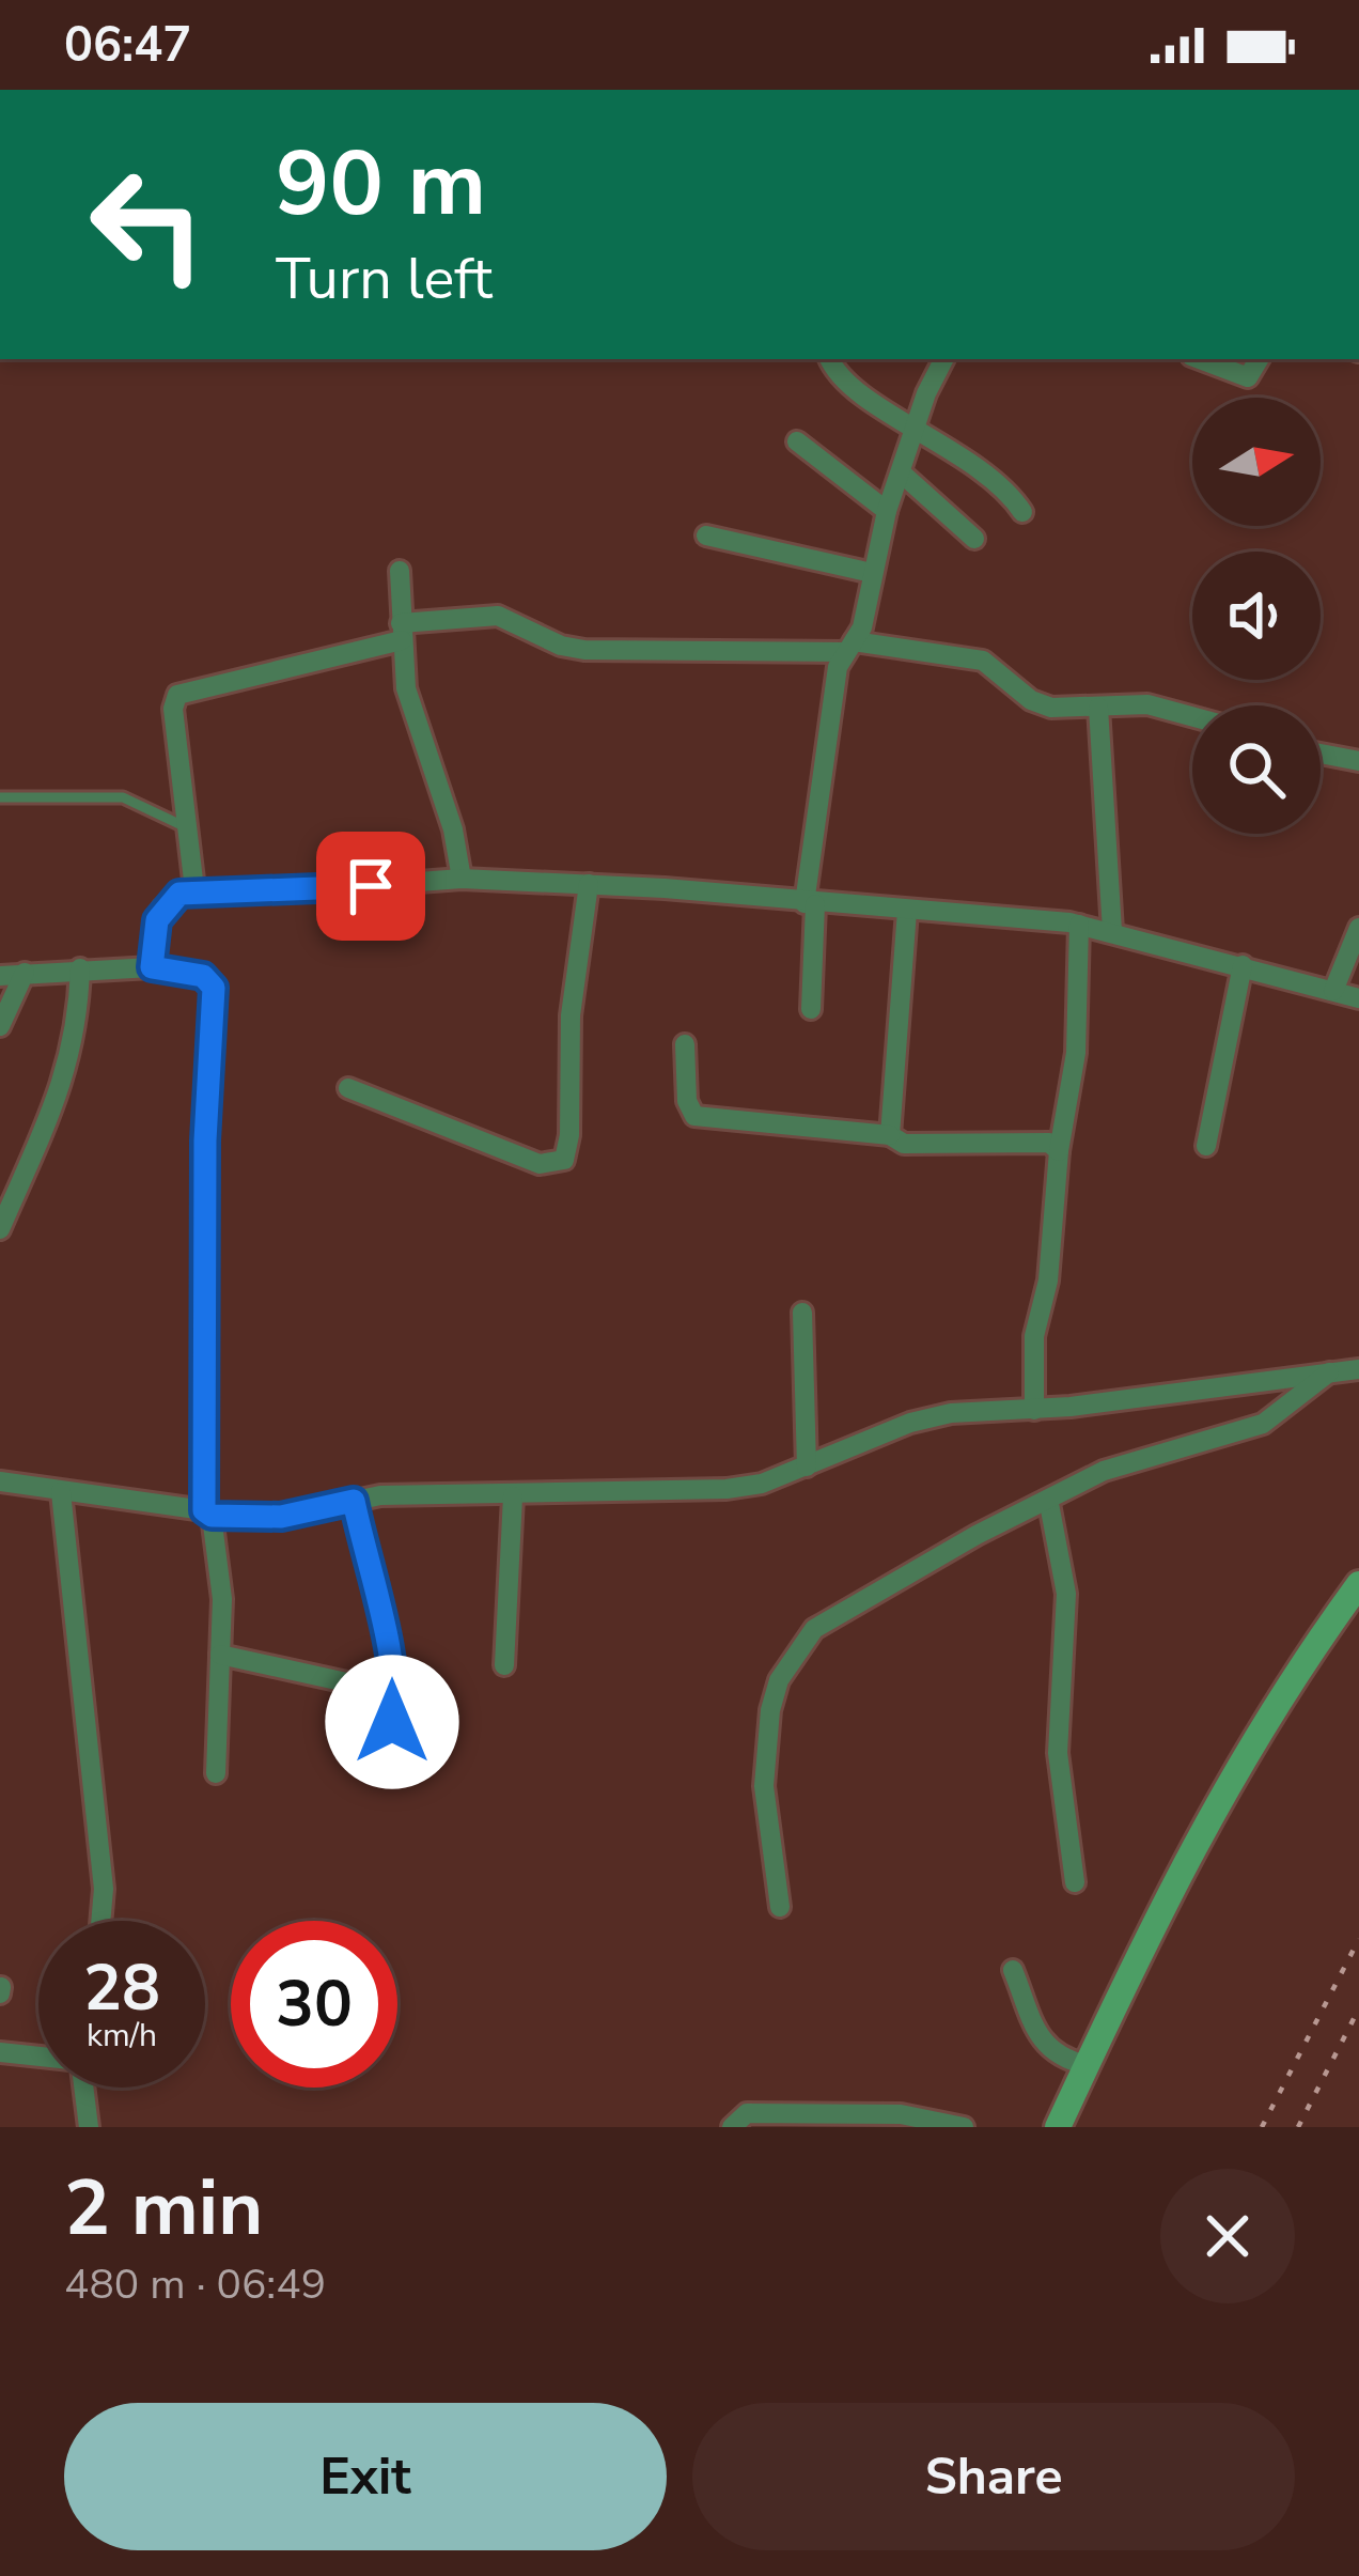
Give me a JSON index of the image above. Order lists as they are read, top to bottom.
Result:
{
  "north": "right",
  "page": {
    "status": "06:47",
    "turn": ["90 m", "Turn left"],
    "speed": "28 km/h",
    "limit": "30",
    "heading": ["2 min", "480 m · 06:49"],
    "buttons": ["Exit", "Share"]
  }
}
